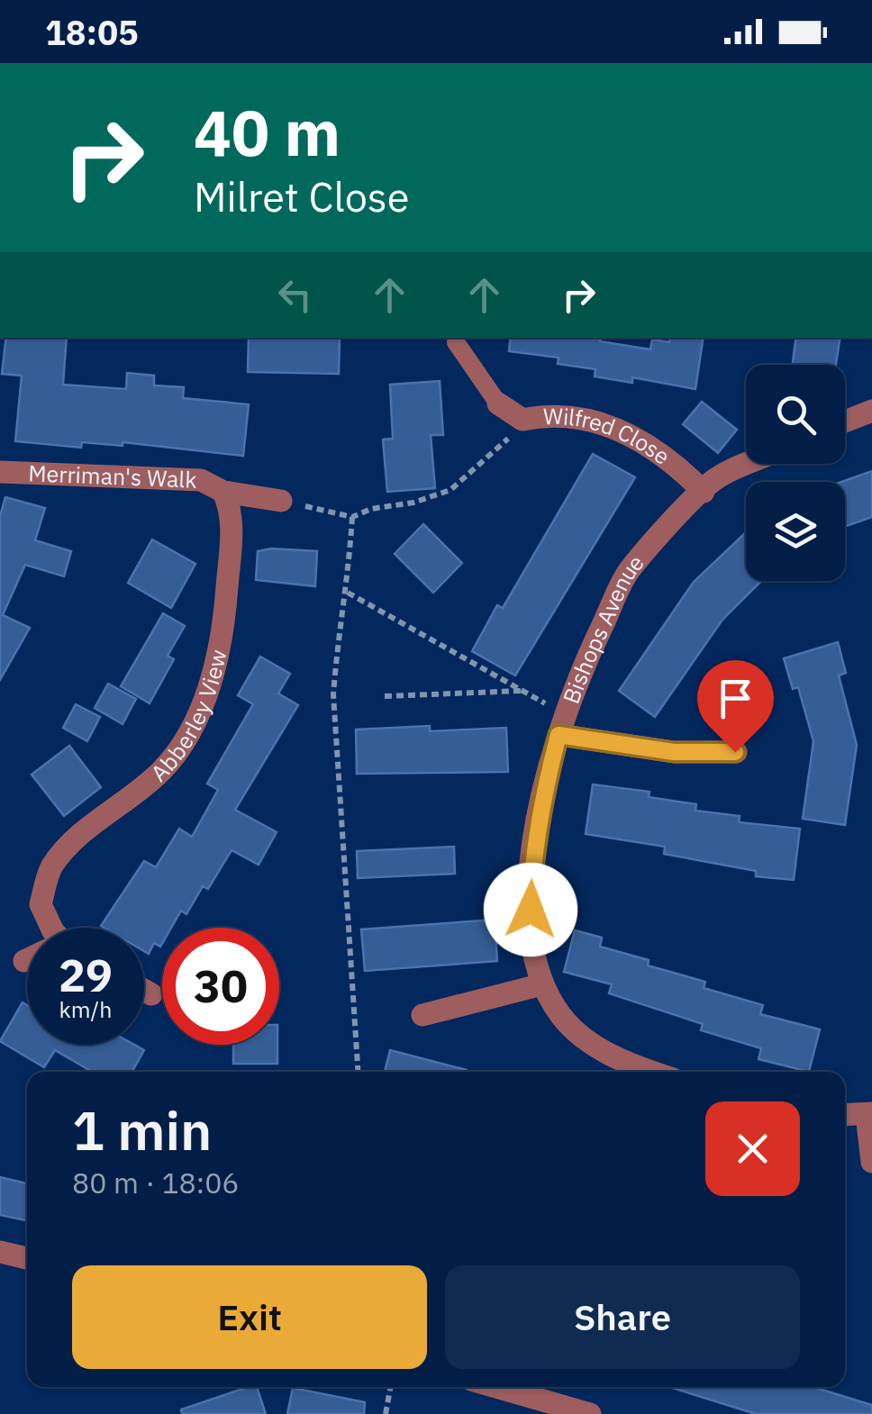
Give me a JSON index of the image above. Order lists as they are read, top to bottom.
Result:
{
  "streets": {
    "street": [
      "Wilfred Close",
      "Merriman's Walk",
      "Bishops Avenue",
      "Abberley View"
    ]
  },
  "crossings": [
    ["Wilfred Close", "Bishops Avenue"],
    ["Merriman's Walk", "Abberley View"]
  ],
  "page": {
    "status": "18:05",
    "turn": ["40 m", "Milret Close"],
    "speed": "29 km/h",
    "limit": "30",
    "heading": ["1 min", "80 m · 18:06"],
    "buttons": ["Exit", "Share"]
  }
}
